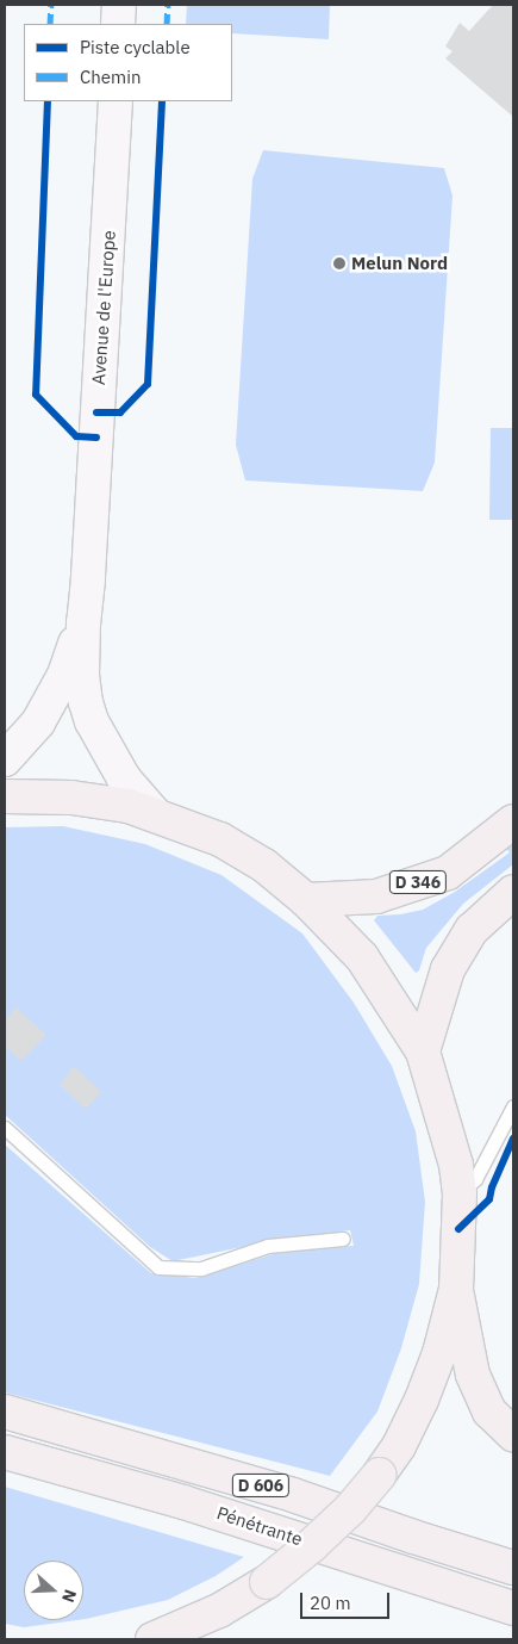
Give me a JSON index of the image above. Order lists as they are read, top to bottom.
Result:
{
  "streets": {
    "main road": [
      "Avenue de l'Europe",
      "D 346",
      "D 606",
      "Pénétrante"
    ]
  },
  "places": ["Melun Nord"],
  "legend": ["Piste cyclable", "Chemin"],
  "scale_bar": "20 m",
  "north": "right"
}
